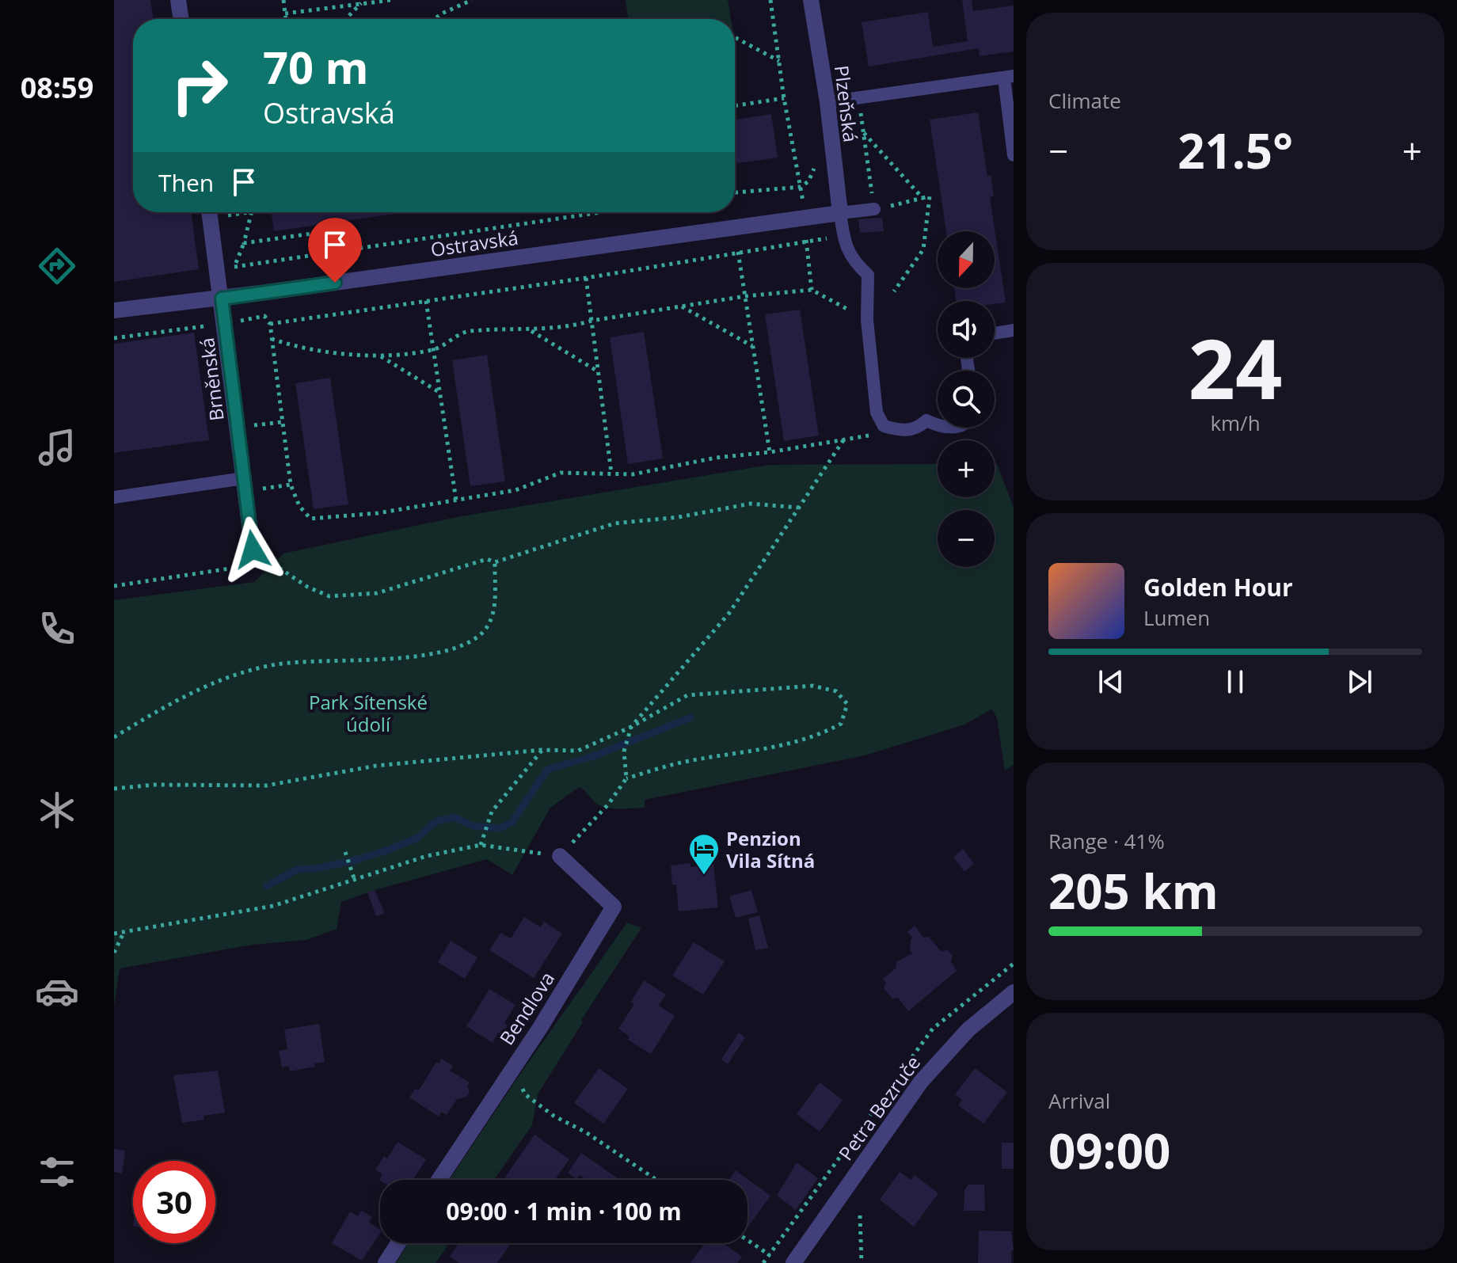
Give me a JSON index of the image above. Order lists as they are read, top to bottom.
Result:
{
  "streets": {
    "street": [
      "Plzeňská",
      "Ostravská",
      "Brněnská",
      "Bendlova",
      "Petra Bezruče"
    ]
  },
  "crossings": [
    ["Plzeňská", "Ostravská"],
    ["Ostravská", "Brněnská"]
  ],
  "parks": ["Park Sítenské údolí"],
  "places": {
    "hotel": ["Penzion Vila Sítná"]
  },
  "north": "bottom",
  "page": {
    "tabs": "08:59",
    "tile": [
      "Climate",
      ["24", "km/h"],
      ["Range · 41%", "205 km"],
      ["Arrival", "09:00"]
    ],
    "turn": ["70 m", "Ostravská"],
    "heat": ["−", "21.5°", "+"],
    "then": "Then",
    "map_buttons": ["+", "−"],
    "song": ["Golden Hour", "Lumen"],
    "limit": "30",
    "trip": "09:00 · 1 min · 100 m"
  }
}
